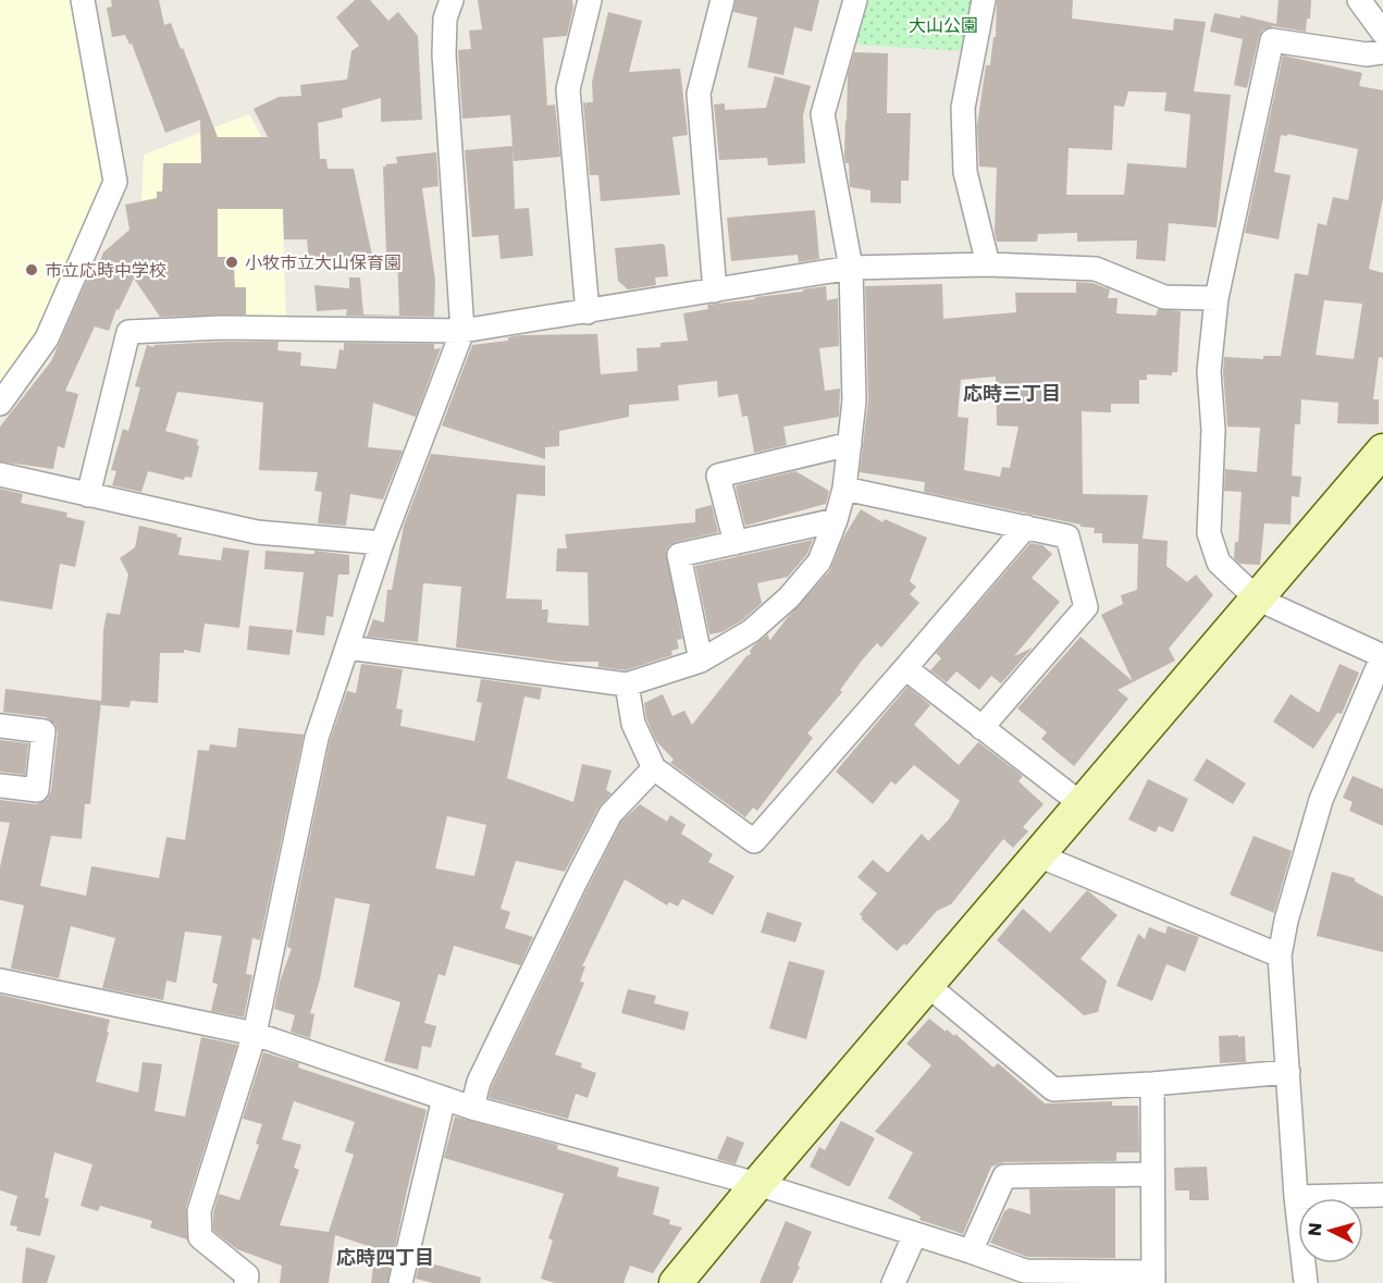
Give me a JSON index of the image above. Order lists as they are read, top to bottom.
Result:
{
  "districts": ["応時三丁目", "応時四丁目"],
  "parks": ["大山公園"],
  "places": ["小牧市立大山保育園", "市立応時中学校"],
  "north": "left"
}
